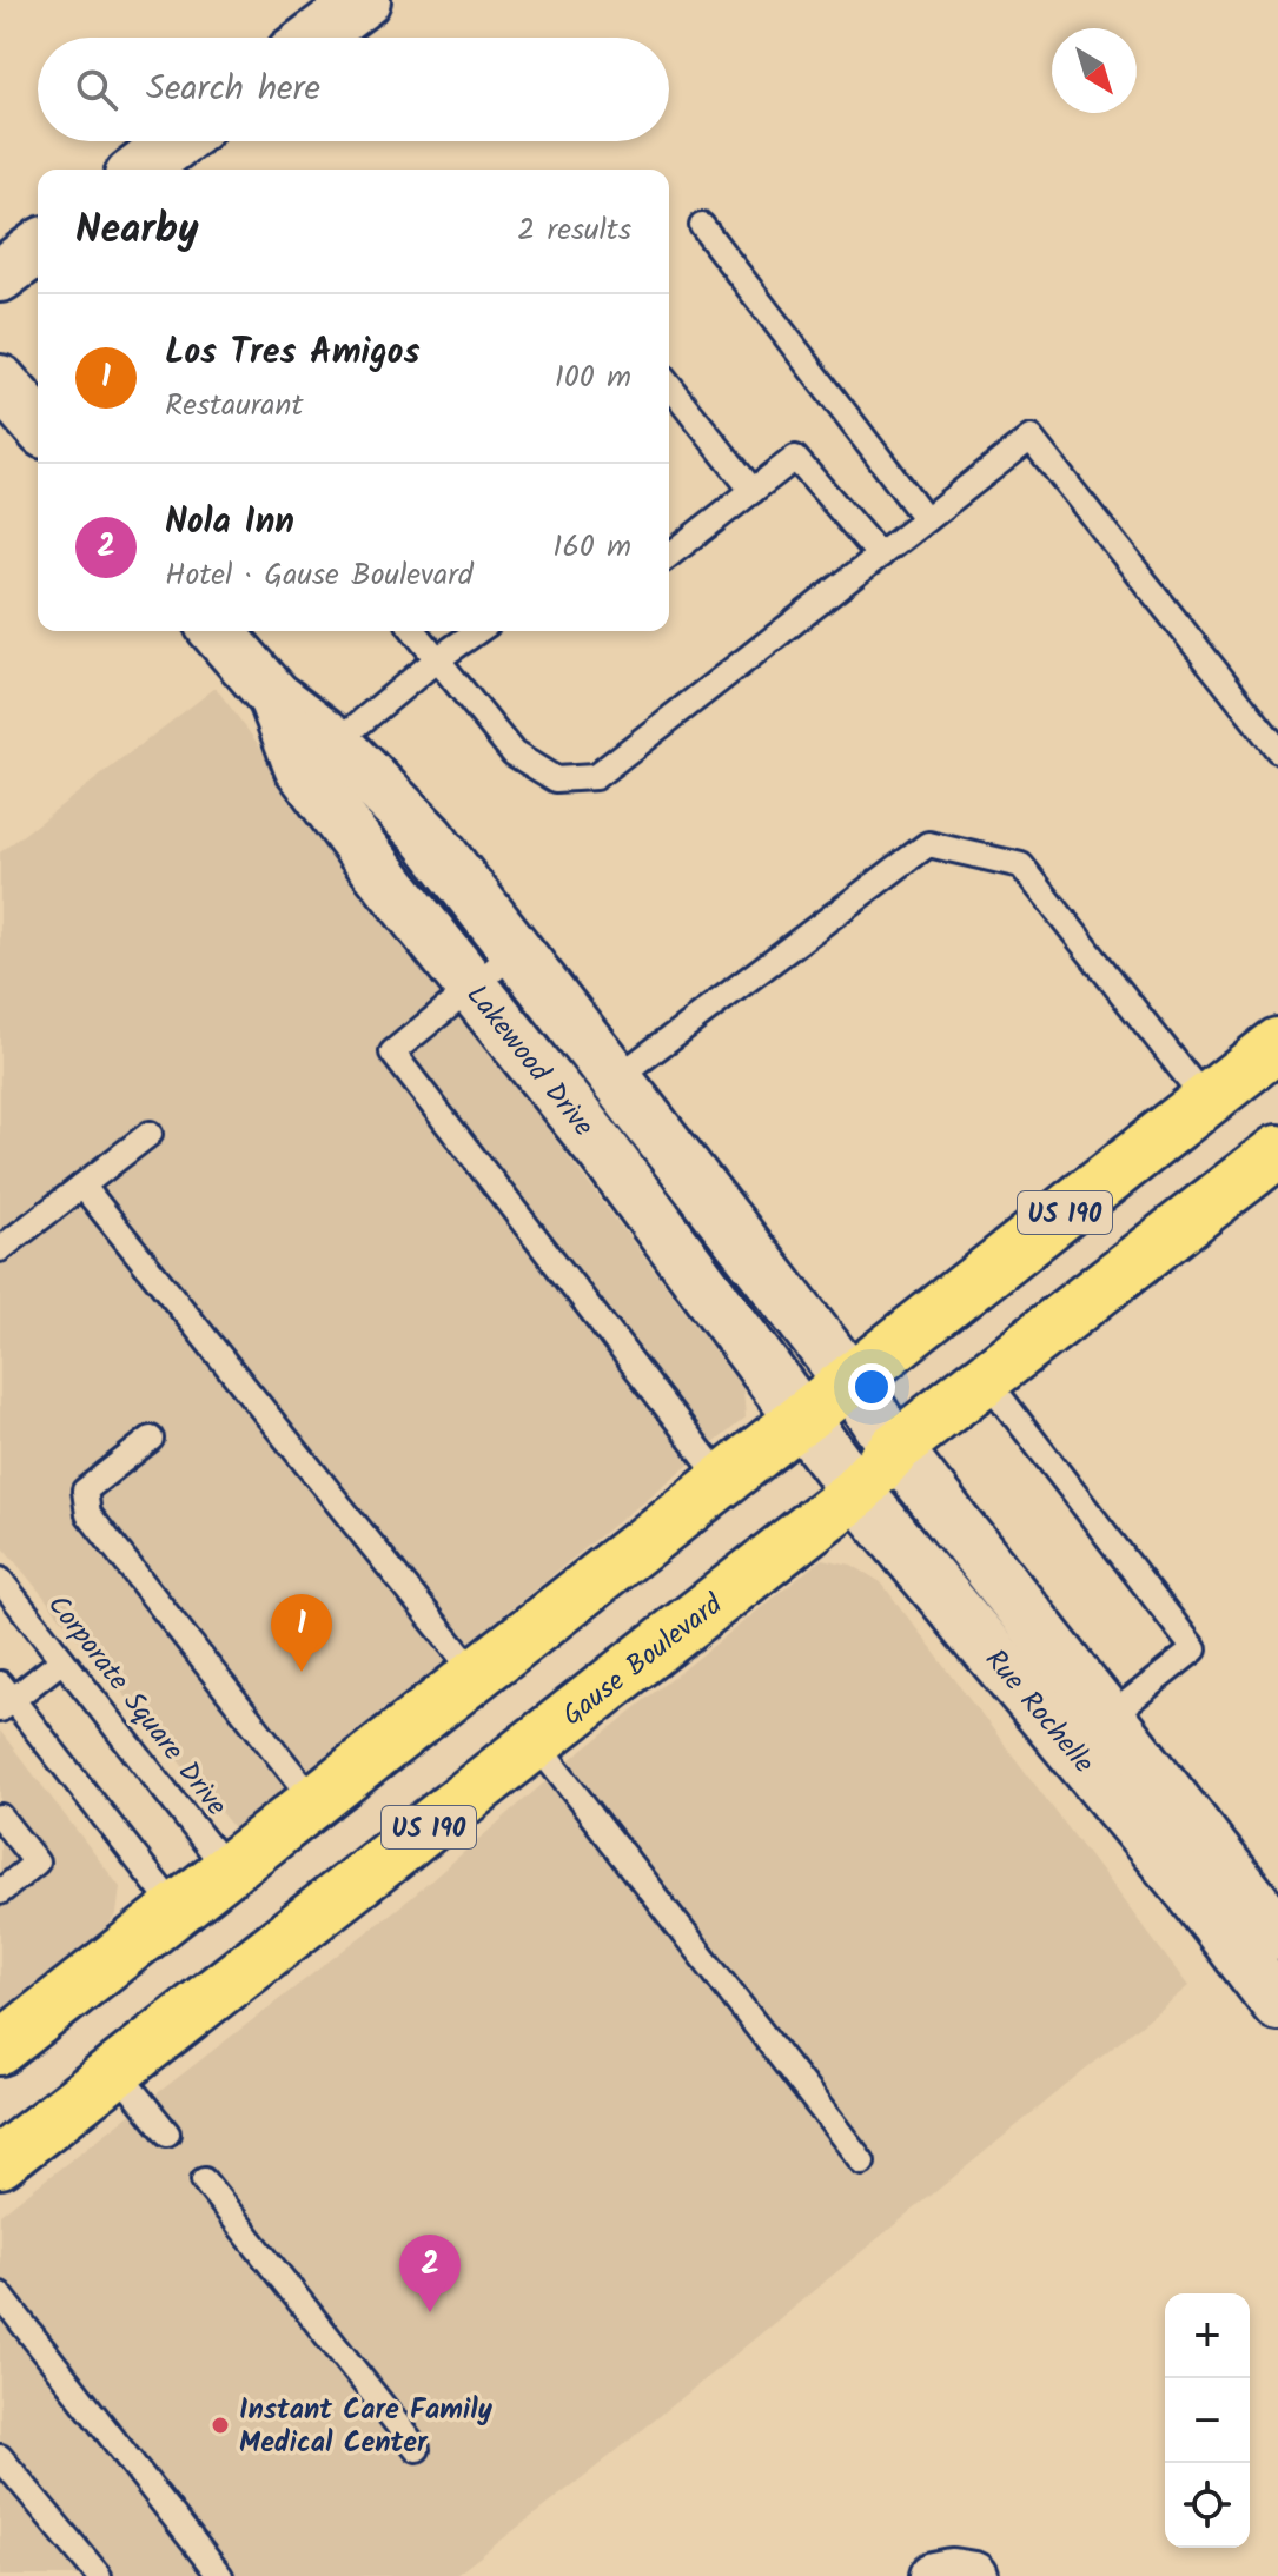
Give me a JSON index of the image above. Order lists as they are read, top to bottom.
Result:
{
  "streets": {
    "main road": ["US 190", "Gause Boulevard"],
    "street": ["Lakewood Drive", "Rue Rochelle"],
    "lane": ["Corporate Square Drive"]
  },
  "crossings": [
    ["Lakewood Drive", "US 190"],
    ["Lakewood Drive", "Rue Rochelle"],
    ["US 190", "Corporate Square Drive"],
    ["US 190", "Rue Rochelle"],
    ["Gause Boulevard", "Rue Rochelle"]
  ],
  "places": ["Instant Care Family Medical Center"],
  "north": "bottom right",
  "page": {
    "search": "Search here",
    "heading": ["Nearby", "2 results"],
    "list": [
      {
        "mark": "1",
        "name": "Los Tres Amigos",
        "note": "Restaurant",
        "value": "100 m"
      },
      {
        "mark": "2",
        "name": "Nola Inn",
        "note": "Hotel · Gause Boulevard",
        "value": "160 m"
      }
    ],
    "pins": ["1", "2"],
    "map_buttons": ["+", "−"]
  }
}
